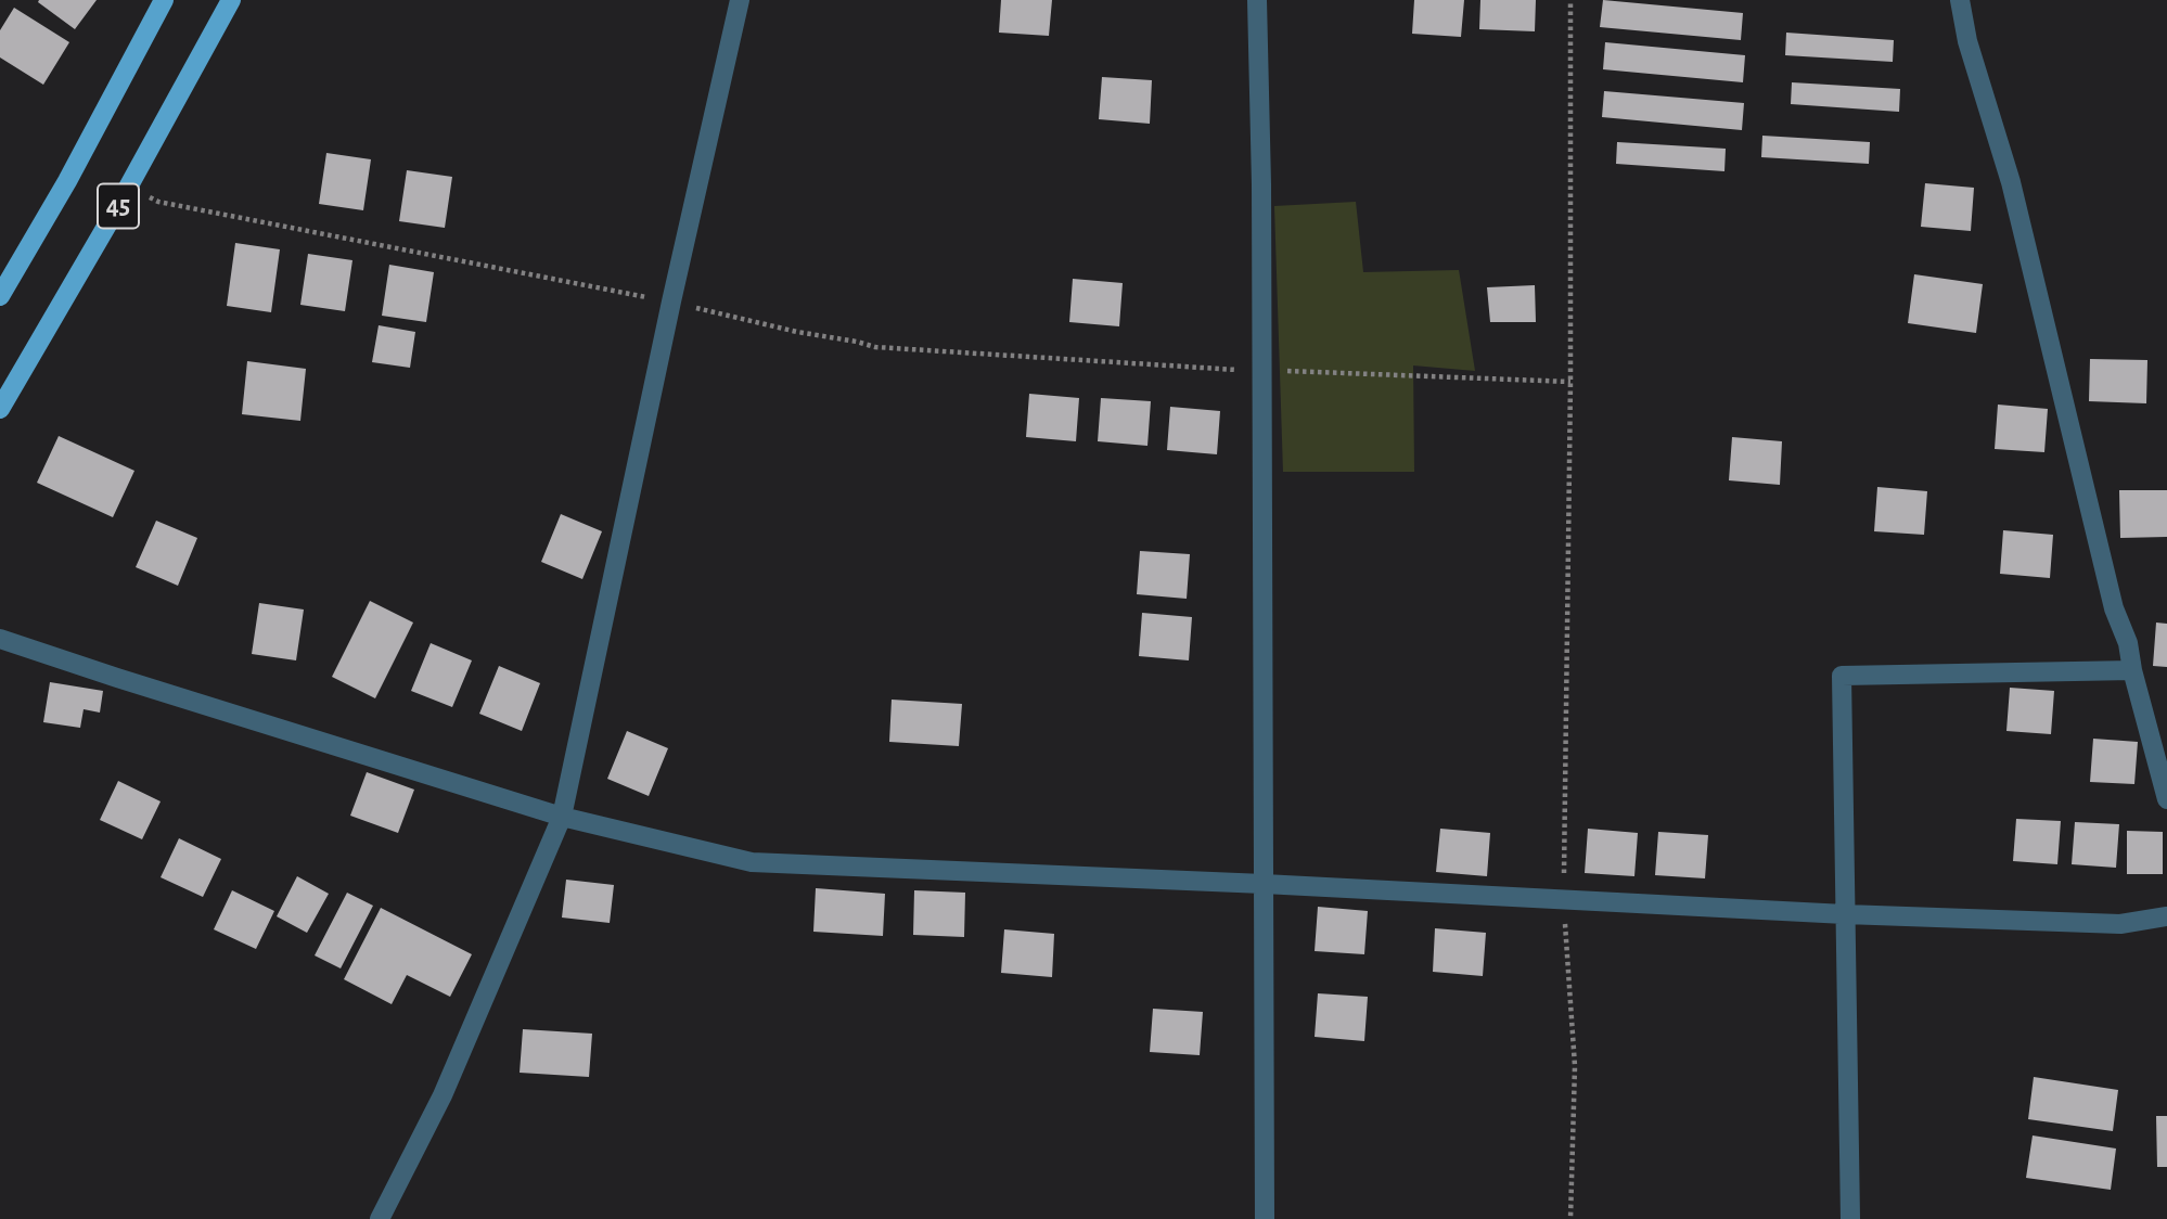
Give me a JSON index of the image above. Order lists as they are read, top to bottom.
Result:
{
  "streets": {
    "main road": ["45"]
  }
}
